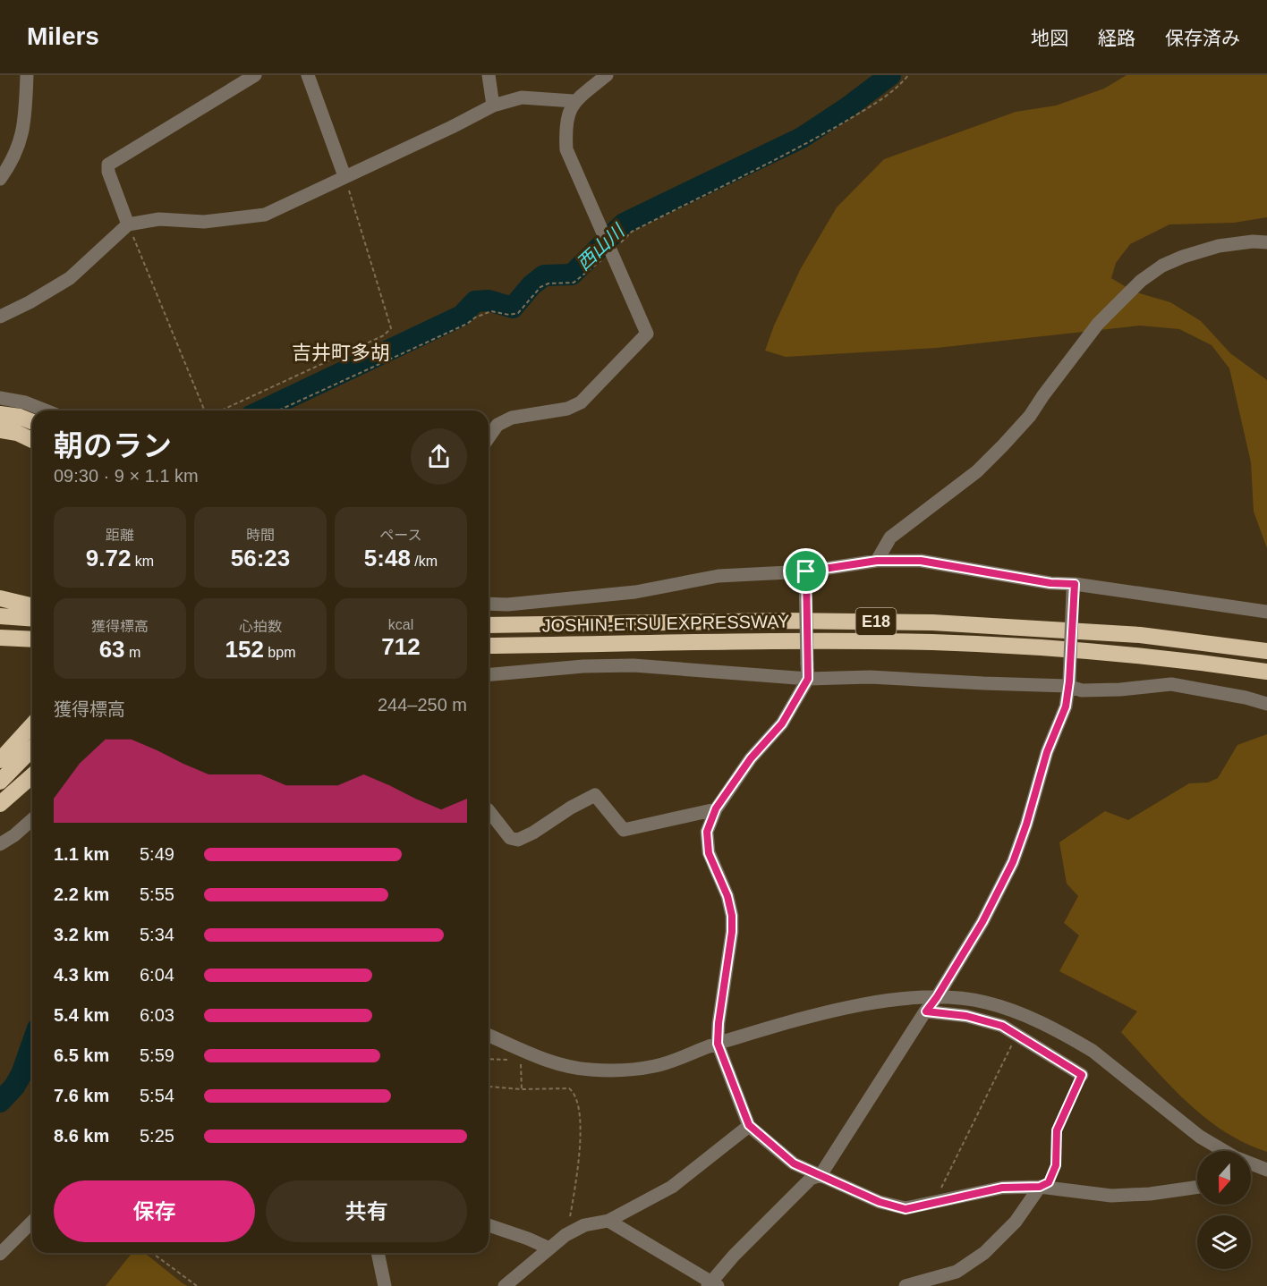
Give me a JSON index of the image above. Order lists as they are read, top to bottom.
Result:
{
  "streets": {
    "highway": ["E18", "JOSHIN-ETSU EXPRESSWAY"]
  },
  "districts": ["吉井町多胡"],
  "water": ["西山川"],
  "north": "bottom",
  "page": {
    "header": "Milers",
    "nav": ["地図", "経路", "保存済み"],
    "heading": ["朝のラン", "09:30 · 9 × 1.1 km"],
    "stats": [
      ["距離", "9.72 km"],
      ["時間", "56:23"],
      ["ペース", "5:48 /km"],
      ["獲得標高", "63 m"],
      ["心拍数", "152 bpm"],
      ["kcal", "712"]
    ],
    "chart": ["獲得標高", "244–250 m"],
    "list": [
      {
        "name": "1.1 km",
        "note": "5:49"
      },
      {
        "name": "2.2 km",
        "note": "5:55"
      },
      {
        "name": "3.2 km",
        "note": "5:34"
      },
      {
        "name": "4.3 km",
        "note": "6:04"
      },
      {
        "name": "5.4 km",
        "note": "6:03"
      },
      {
        "name": "6.5 km",
        "note": "5:59"
      },
      {
        "name": "7.6 km",
        "note": "5:54"
      },
      {
        "name": "8.6 km",
        "note": "5:25"
      }
    ],
    "buttons": ["保存", "共有"]
  }
}
